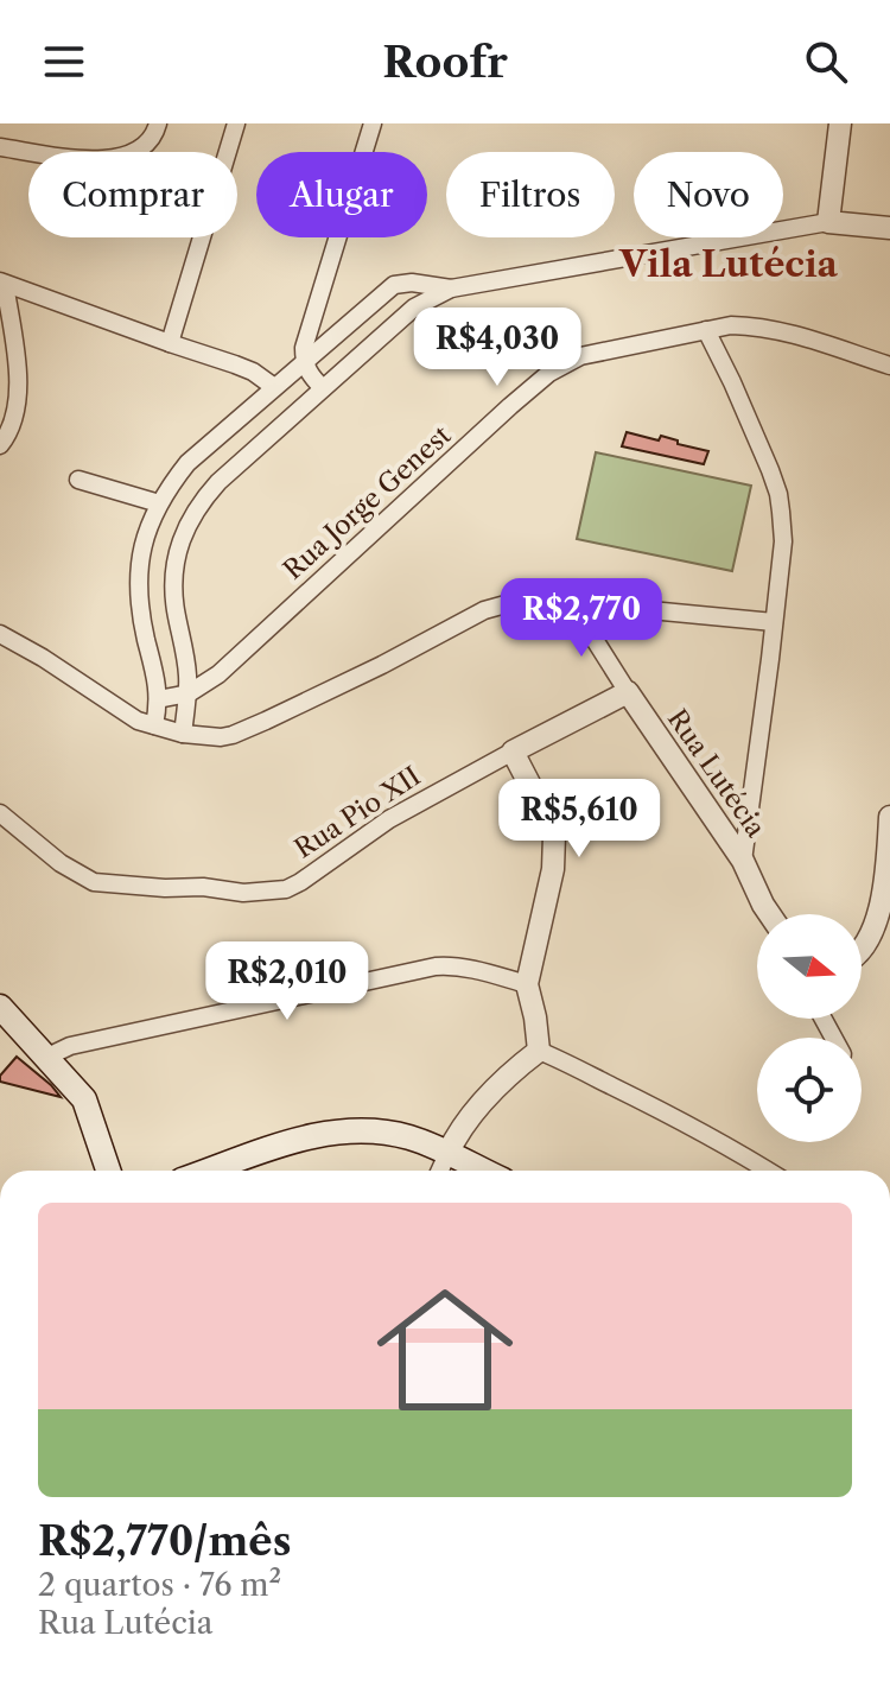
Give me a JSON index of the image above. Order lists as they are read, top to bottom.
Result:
{
  "streets": {
    "street": ["Rua Jorge Genest", "Rua Lutécia", "Rua Pio XII"]
  },
  "crossings": [
    ["Rua Lutécia", "Rua Pio XII"]
  ],
  "districts": ["Vila Lutécia"],
  "north": "right",
  "page": {
    "header": "Roofr",
    "chip": [
      "Comprar",
      "Alugar",
      "Filtros",
      "Novo"
    ],
    "price": [
      "R$4,030",
      "R$2,770",
      "R$5,610",
      "R$2,010"
    ],
    "list": [
      {
        "name": "R$2,770/mês",
        "note": "2 quartos · 76 m² · Rua Lutécia"
      }
    ]
  }
}
